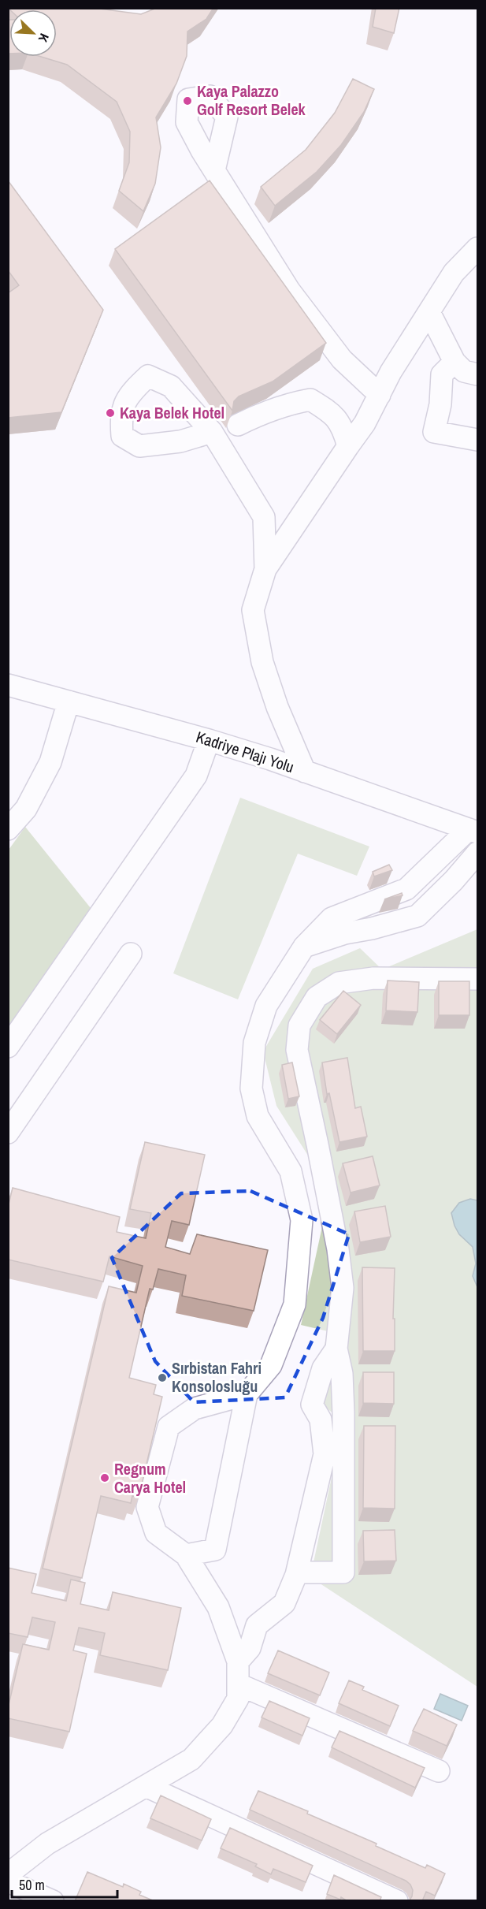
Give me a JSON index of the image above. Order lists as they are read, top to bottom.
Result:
{
  "streets": {
    "street": ["Kadriye Plajı Yolu"]
  },
  "places": [
    "Kaya Palazzo Golf Resort Belek",
    "Kaya Belek Hotel",
    "Sırbistan Fahri Konsolosluğu",
    "Regnum Carya Hotel"
  ],
  "scale_bar": "50 m",
  "north": "bottom right"
}
